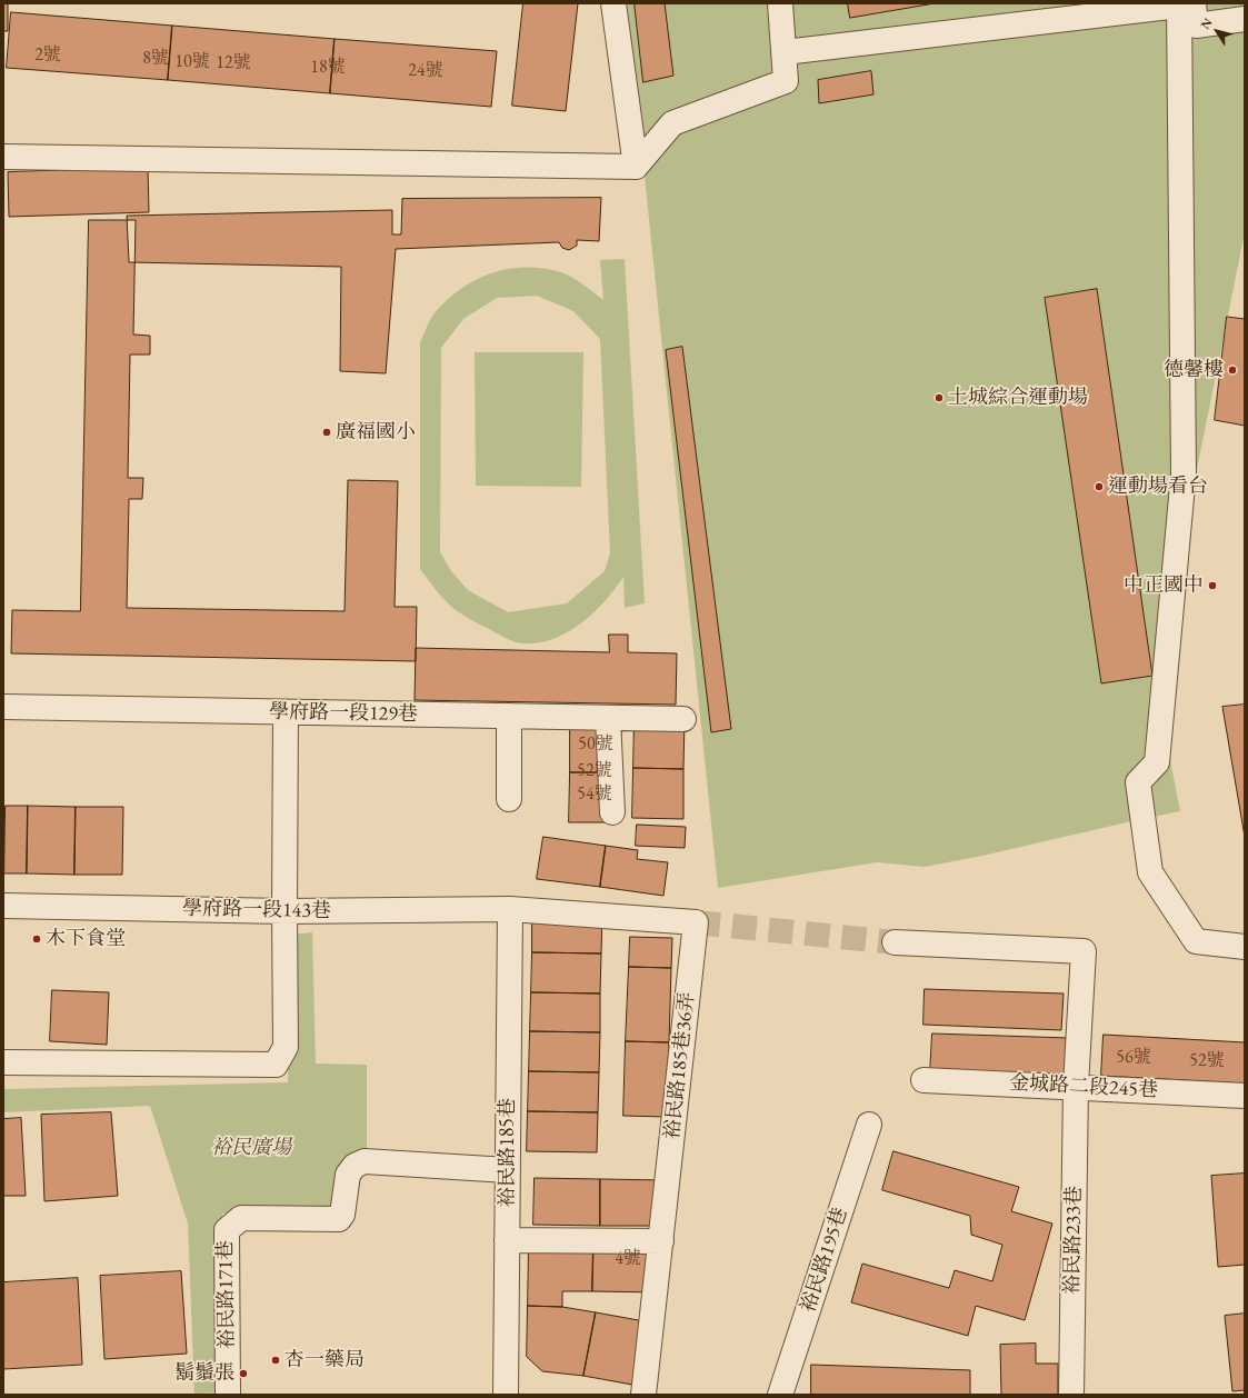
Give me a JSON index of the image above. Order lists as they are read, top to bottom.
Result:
{
  "streets": {
    "street": [
      "學府路一段129巷",
      "學府路一段143巷",
      "裕民路185巷36弄",
      "金城路二段245巷",
      "裕民路185巷",
      "裕民路233巷",
      "裕民路195巷",
      "裕民路171巷"
    ]
  },
  "crossings": [
    ["學府路一段143巷", "裕民路185巷36弄"],
    ["學府路一段143巷", "裕民路185巷"],
    ["裕民路185巷36弄", "裕民路185巷"],
    ["金城路二段245巷", "裕民路233巷"],
    ["裕民路185巷", "裕民路171巷"]
  ],
  "parks": ["裕民廣場"],
  "places": [
    "德馨樓",
    "土城綜合運動場",
    "廣福國小",
    "運動場看台",
    "中正國中",
    "木下食堂",
    "杏一藥局",
    "鬍鬚張"
  ],
  "house_numbers": [
    "2號",
    "8號",
    "10號",
    "12號",
    "18號",
    "24號",
    "50號",
    "52號",
    "54號",
    "56號",
    "52號",
    "4號"
  ],
  "north": "top left"
}
